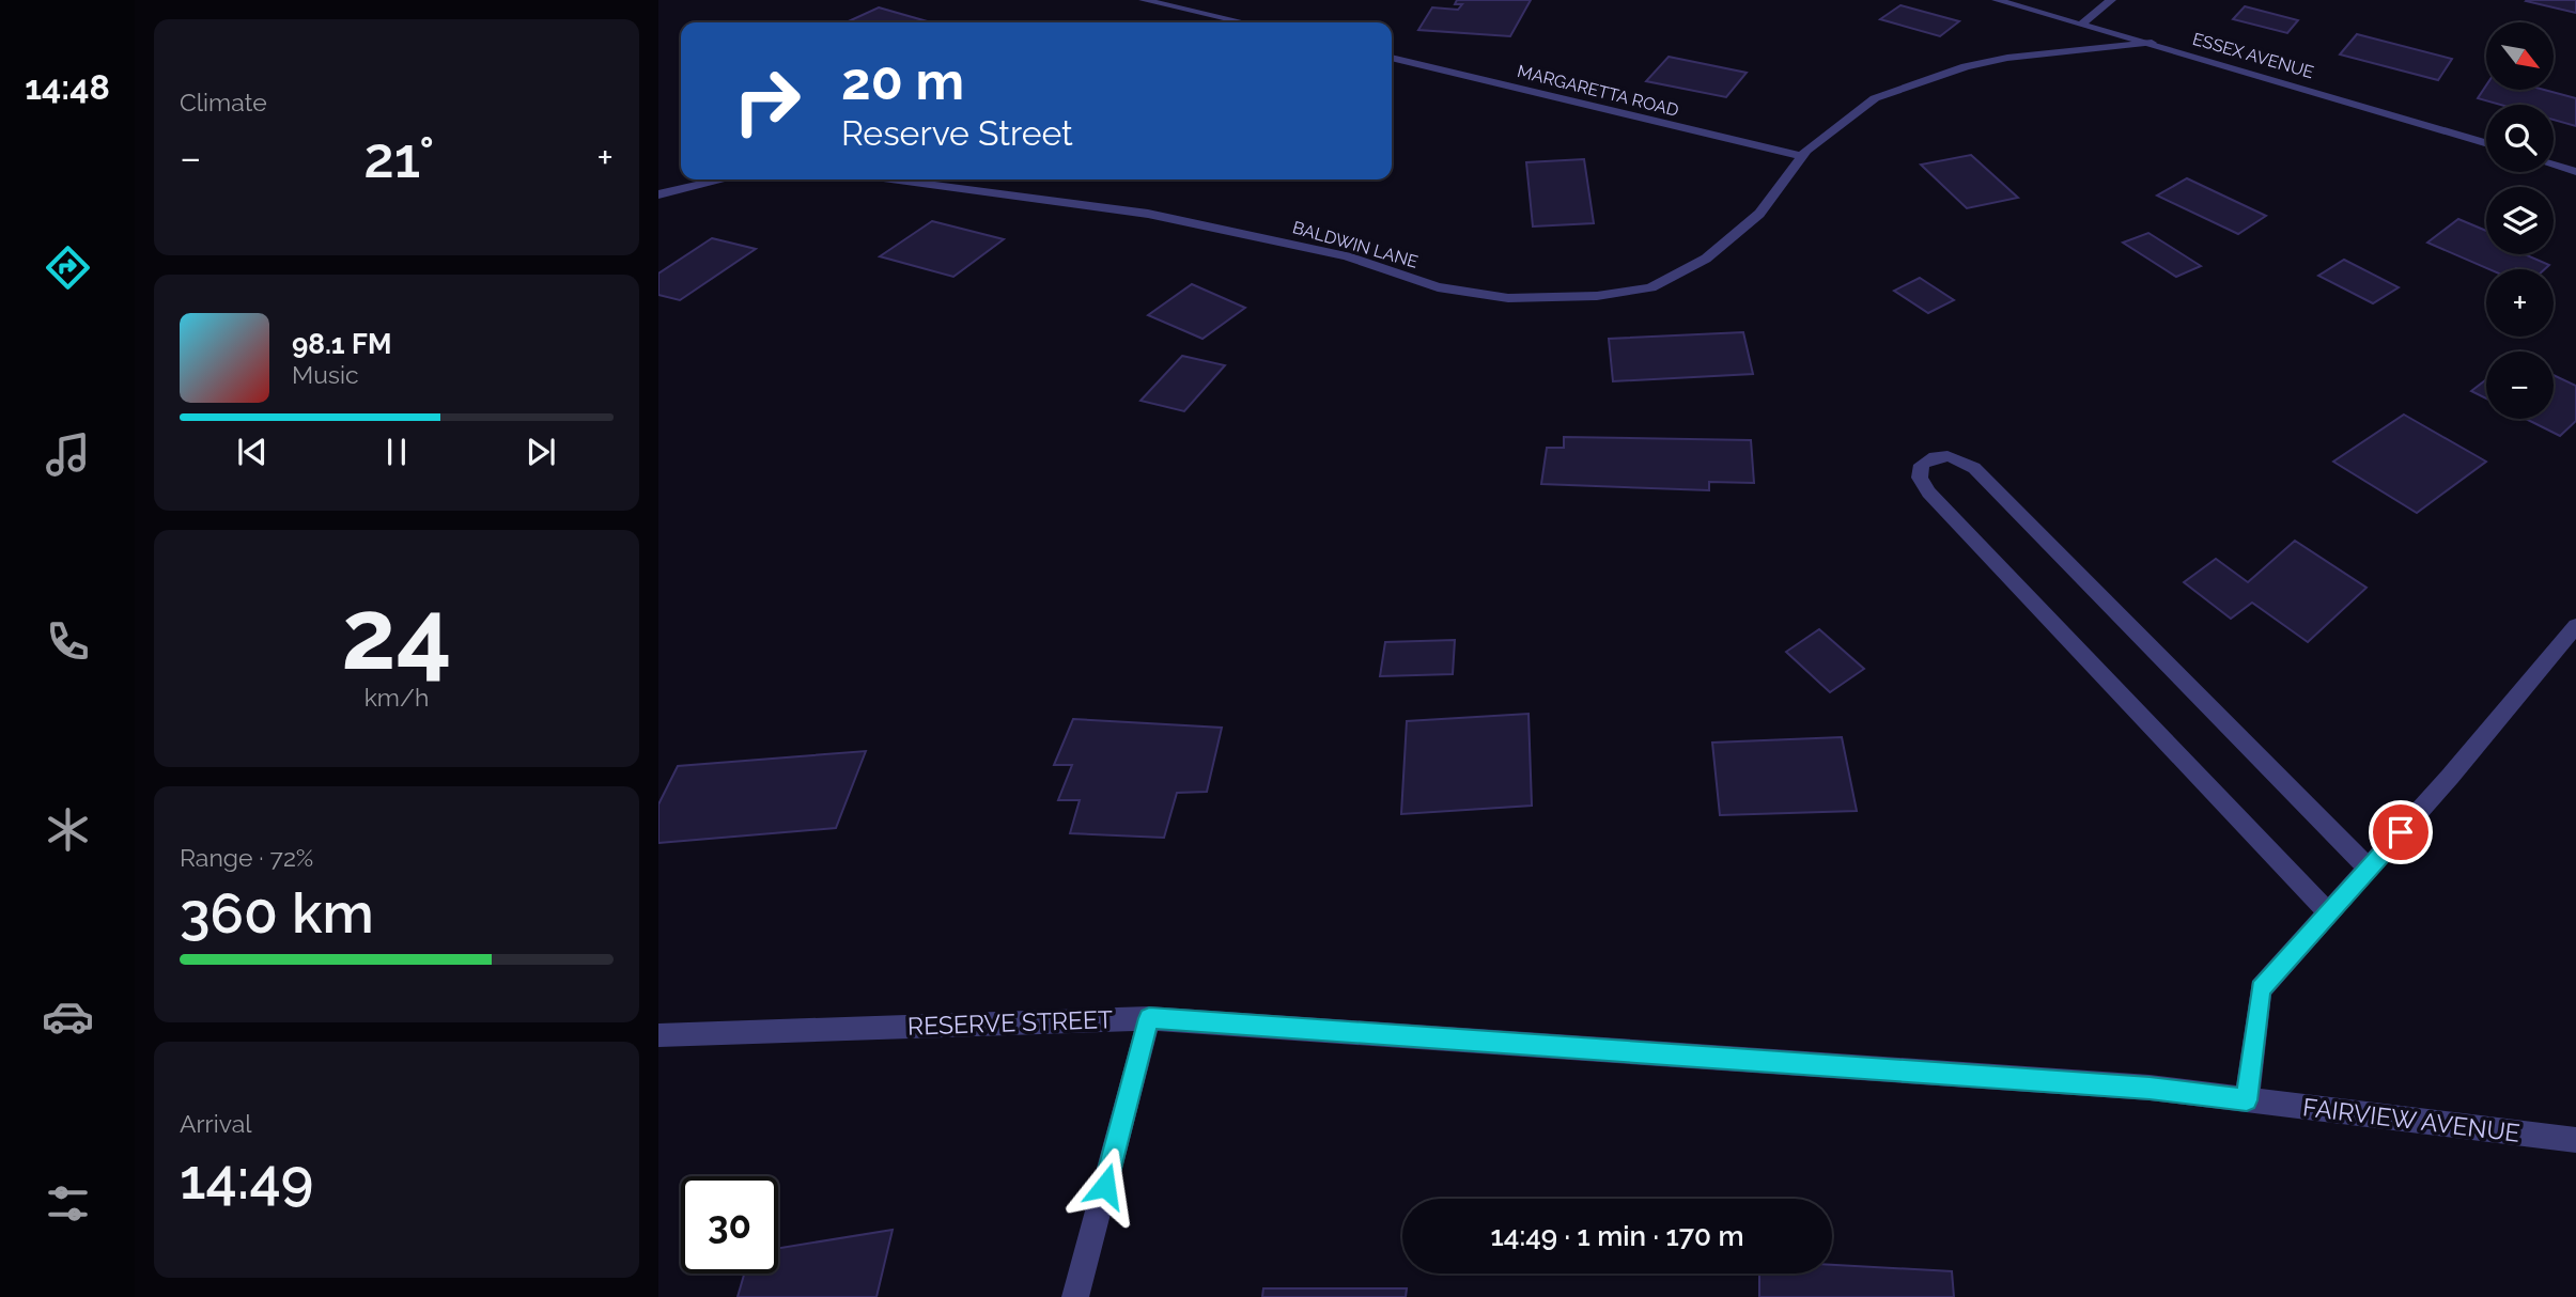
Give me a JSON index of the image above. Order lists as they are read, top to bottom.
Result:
{
  "streets": {
    "street": [
      "ESSEX AVENUE",
      "MARGARETTA ROAD",
      "BALDWIN LANE",
      "RESERVE STREET",
      "FAIRVIEW AVENUE"
    ]
  },
  "crossings": [
    ["ESSEX AVENUE", "BALDWIN LANE"],
    ["MARGARETTA ROAD", "BALDWIN LANE"],
    ["RESERVE STREET", "FAIRVIEW AVENUE"]
  ],
  "north": "bottom right",
  "page": {
    "tabs": "14:48",
    "tile": [
      "Climate",
      ["24", "km/h"],
      ["Range · 72%", "360 km"],
      ["Arrival", "14:49"]
    ],
    "map_buttons": ["+", "−"],
    "turn": ["20 m", "Reserve Street"],
    "heat": ["−", "21°", "+"],
    "song": ["98.1 FM", "Music"],
    "limit": "30",
    "trip": "14:49 · 1 min · 170 m"
  }
}
